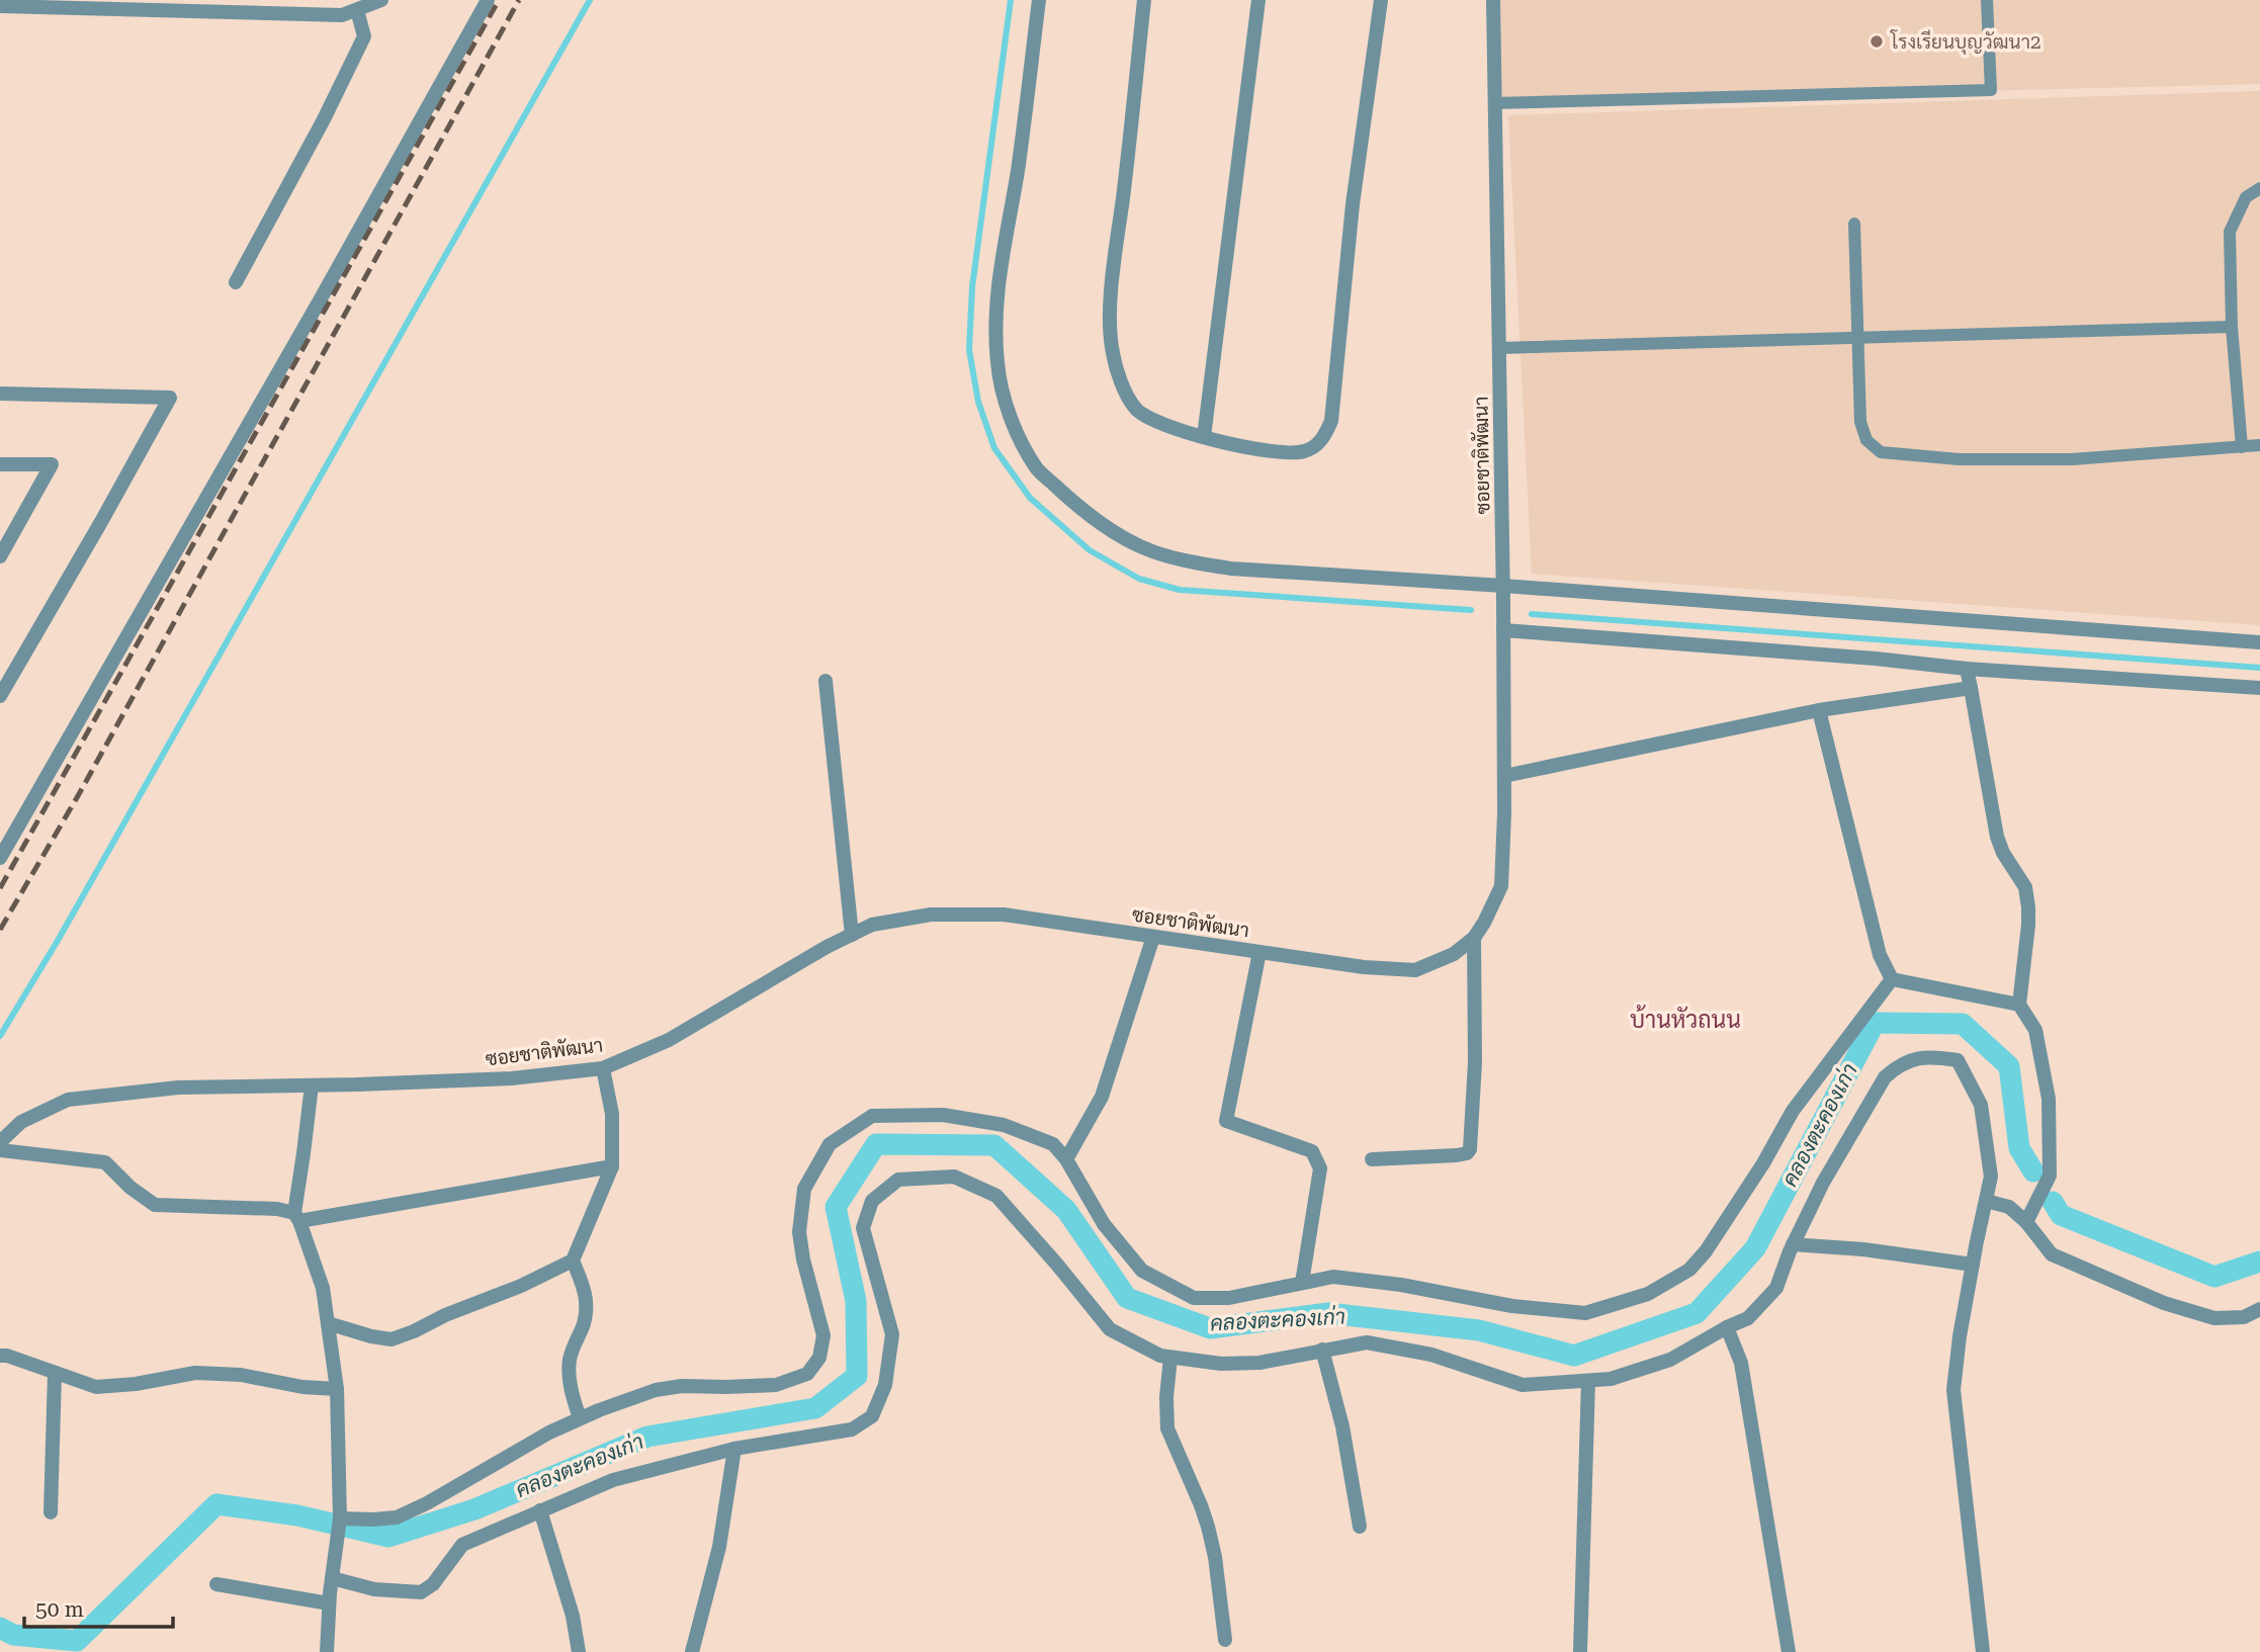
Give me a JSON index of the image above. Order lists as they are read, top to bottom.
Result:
{
  "streets": {
    "street": ["ซอยชาติพัฒนา"]
  },
  "districts": ["บ้านหัวถนน"],
  "water": ["คลองตะคองเก่า"],
  "places": ["โรงเรียนบุญวัฒนา2"],
  "scale_bar": "50 m"
}
